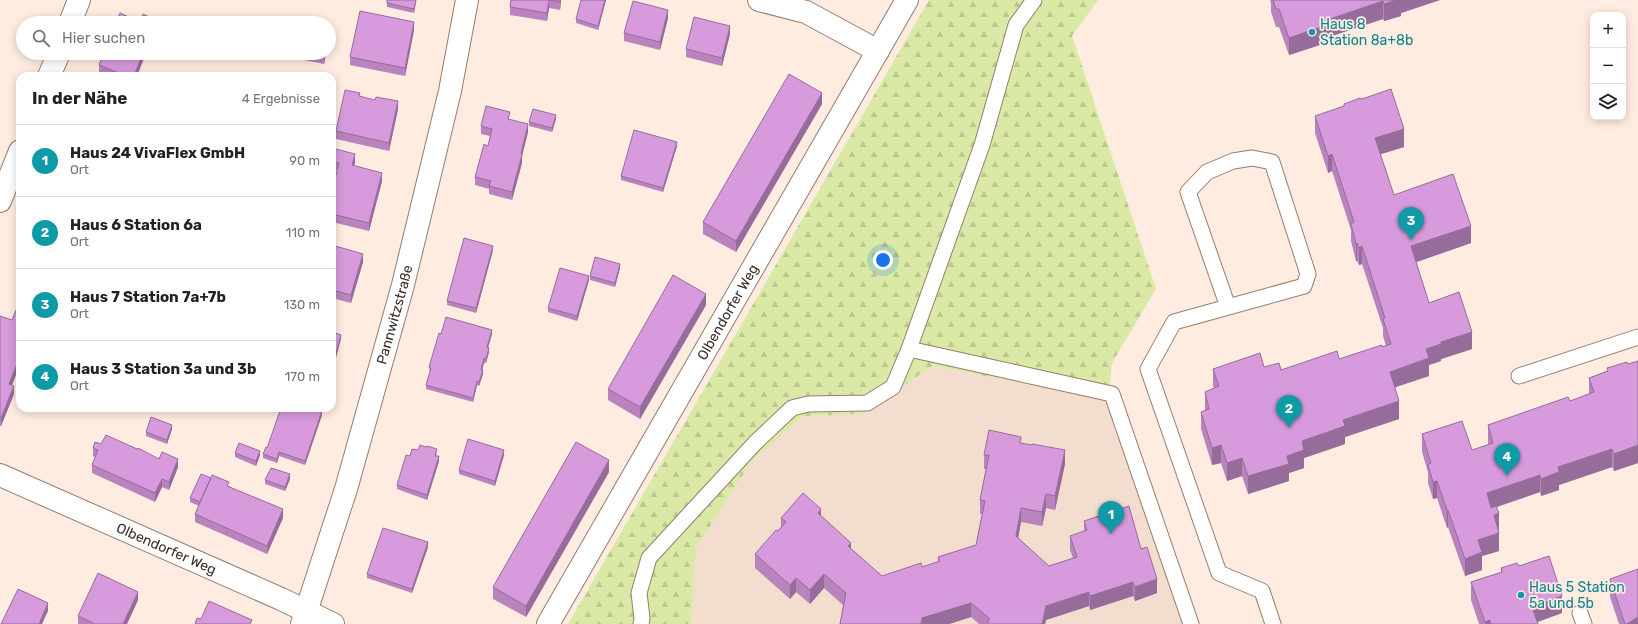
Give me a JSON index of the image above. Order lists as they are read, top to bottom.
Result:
{
  "streets": {
    "street": ["Olbendorfer Weg", "Pannwitzstraße"]
  },
  "crossings": [
    ["Olbendorfer Weg", "Pannwitzstraße"]
  ],
  "places": ["Haus 8 Station 8a+8b", "Haus 5 Station 5a und 5b"],
  "page": {
    "map_buttons": ["+", "−"],
    "search": "Hier suchen",
    "heading": ["In der Nähe", "4 Ergebnisse"],
    "list": [
      {
        "mark": "1",
        "name": "Haus 24 VivaFlex GmbH",
        "note": "Ort",
        "value": "90 m"
      },
      {
        "mark": "2",
        "name": "Haus 6 Station 6a",
        "note": "Ort",
        "value": "110 m"
      },
      {
        "mark": "3",
        "name": "Haus 7 Station 7a+7b",
        "note": "Ort",
        "value": "130 m"
      },
      {
        "mark": "4",
        "name": "Haus 3 Station 3a und 3b",
        "note": "Ort",
        "value": "170 m"
      }
    ],
    "pins": [
      "3",
      "2",
      "4",
      "1"
    ]
  }
}
